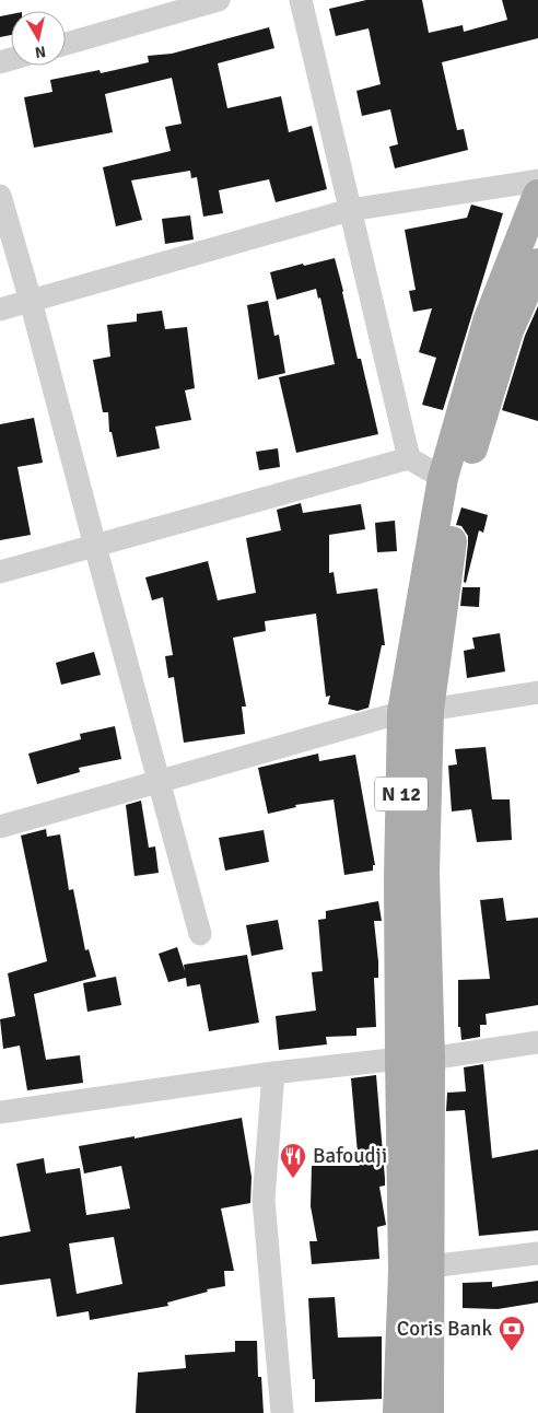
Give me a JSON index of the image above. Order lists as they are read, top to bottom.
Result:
{
  "streets": {
    "main road": ["N 12"]
  },
  "places": {
    "restaurant": ["Bafoudji"],
    "bank": ["Coris Bank"]
  },
  "north": "bottom"
}
